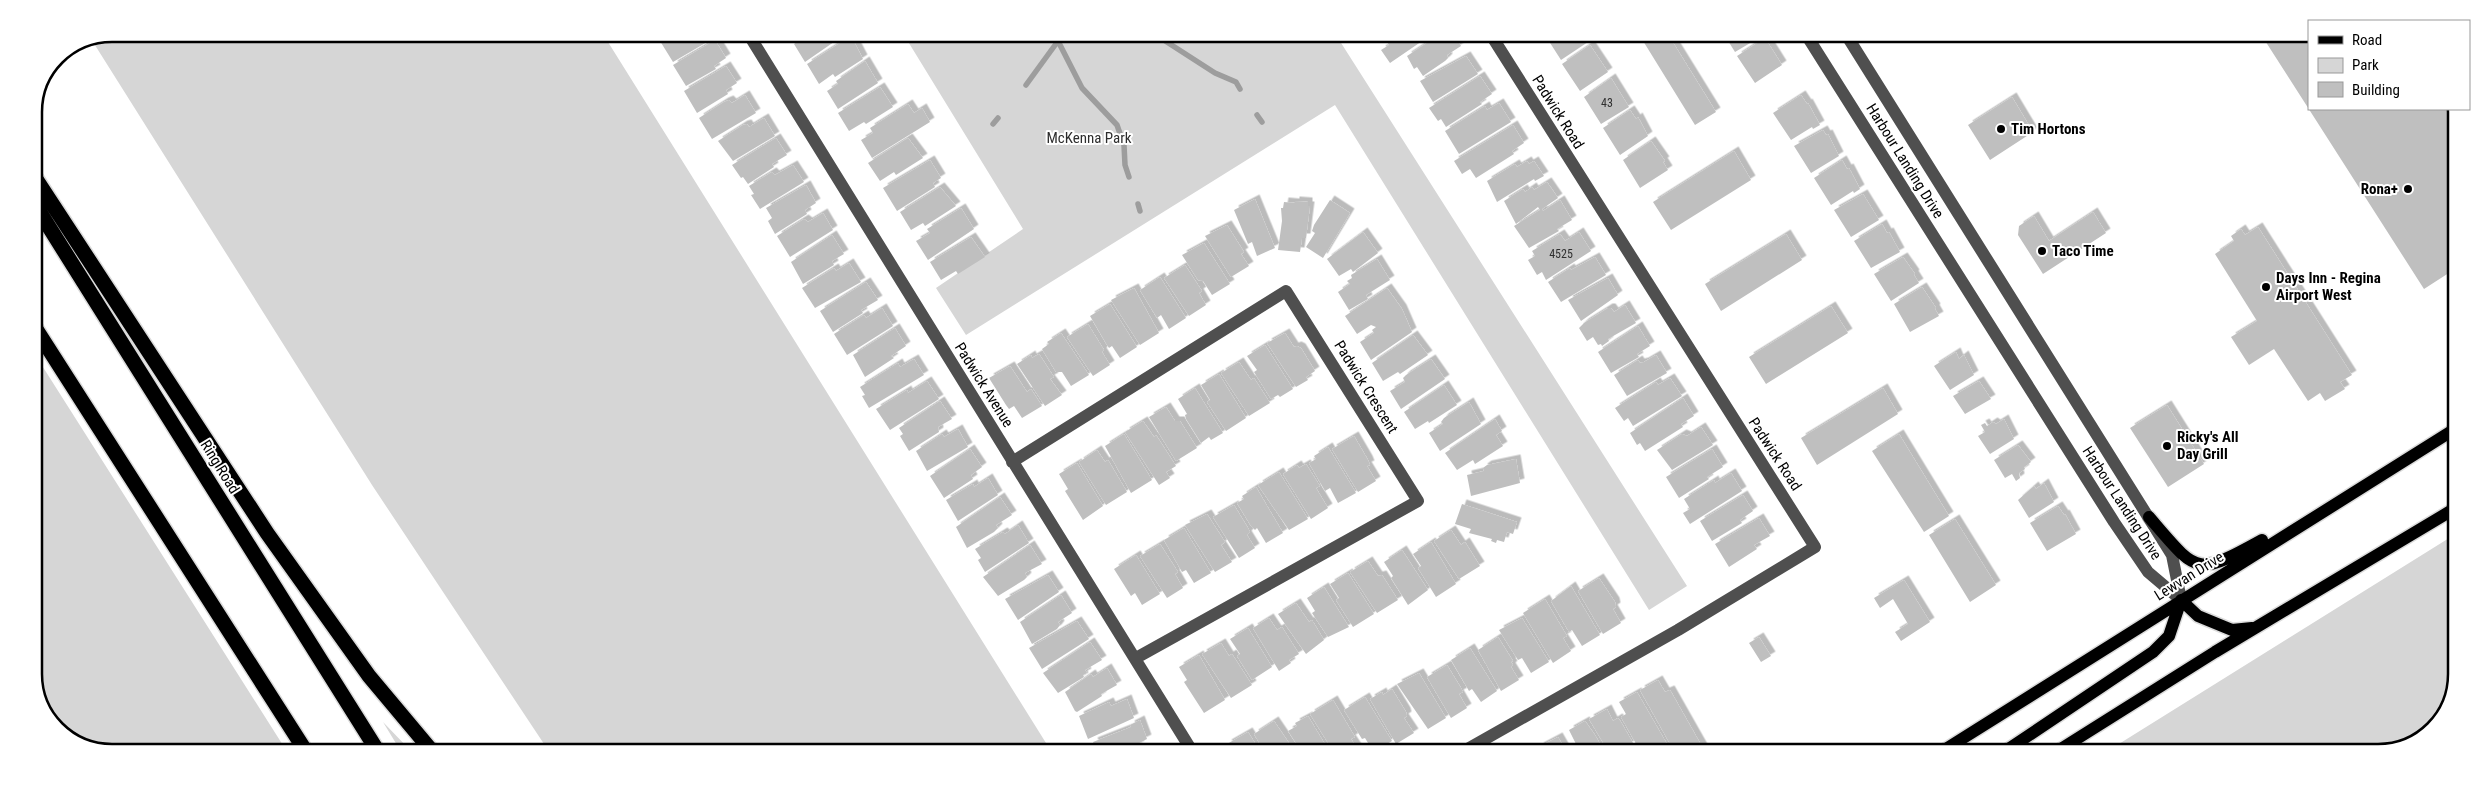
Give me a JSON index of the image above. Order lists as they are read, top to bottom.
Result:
{
  "streets": {
    "highway": ["Ring Road"],
    "main road": ["Lewvan Drive"],
    "street": [
      "Padwick Road",
      "Harbour Landing Drive",
      "Padwick Avenue",
      "Padwick Crescent"
    ]
  },
  "crossings": [
    ["Harbour Landing Drive", "Lewvan Drive"],
    ["Padwick Avenue", "Padwick Crescent"]
  ],
  "parks": ["McKenna Park"],
  "places": [
    "Tim Hortons",
    "Rona+",
    "Taco Time",
    "Days Inn - Regina Airport West",
    "Ricky's All Day Grill"
  ],
  "house_numbers": ["43", "4525"],
  "legend": ["Road", "Park", "Building"]
}
